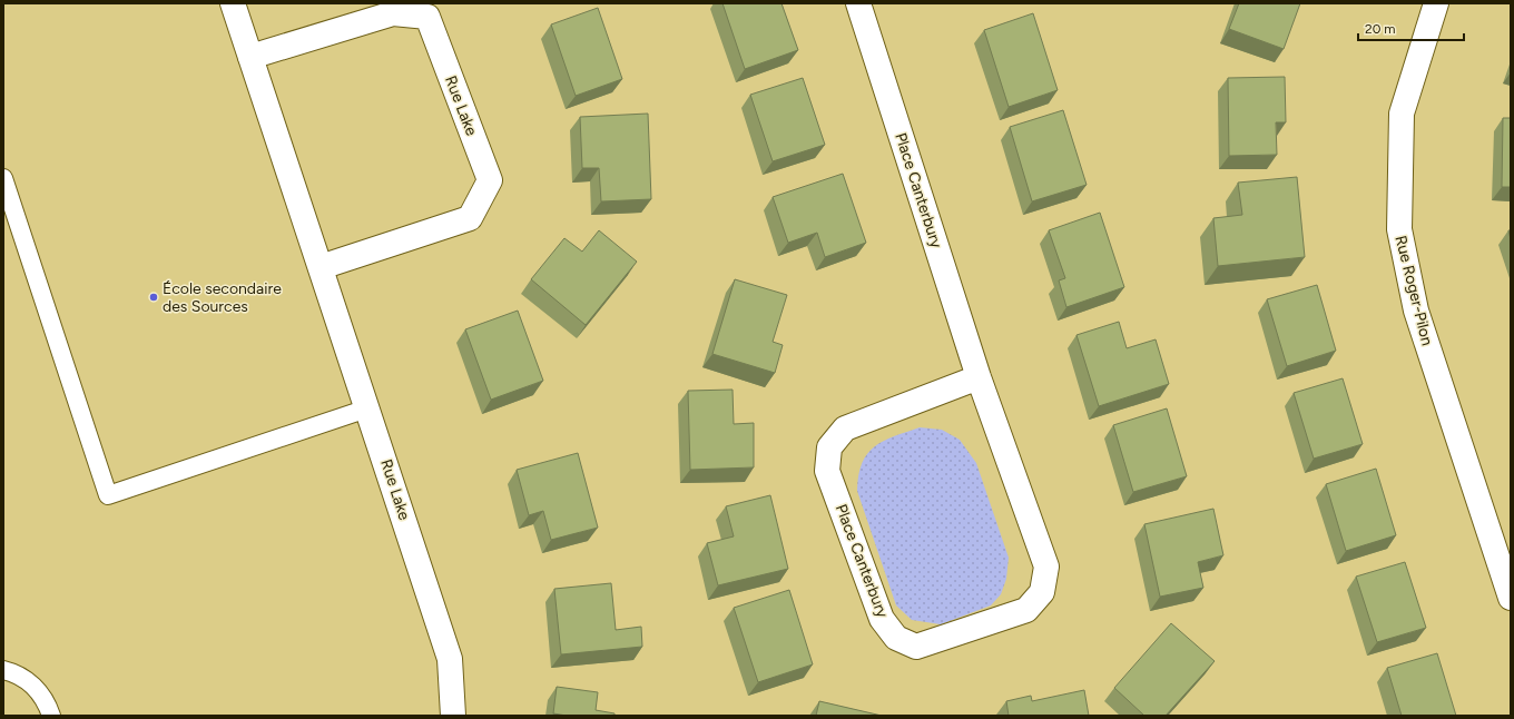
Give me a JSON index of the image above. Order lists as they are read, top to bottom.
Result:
{
  "streets": {
    "street": ["Rue Lake", "Place Canterbury", "Rue Roger-Pilon"]
  },
  "places": ["École secondaire des Sources"],
  "scale_bar": "20 m"
}
